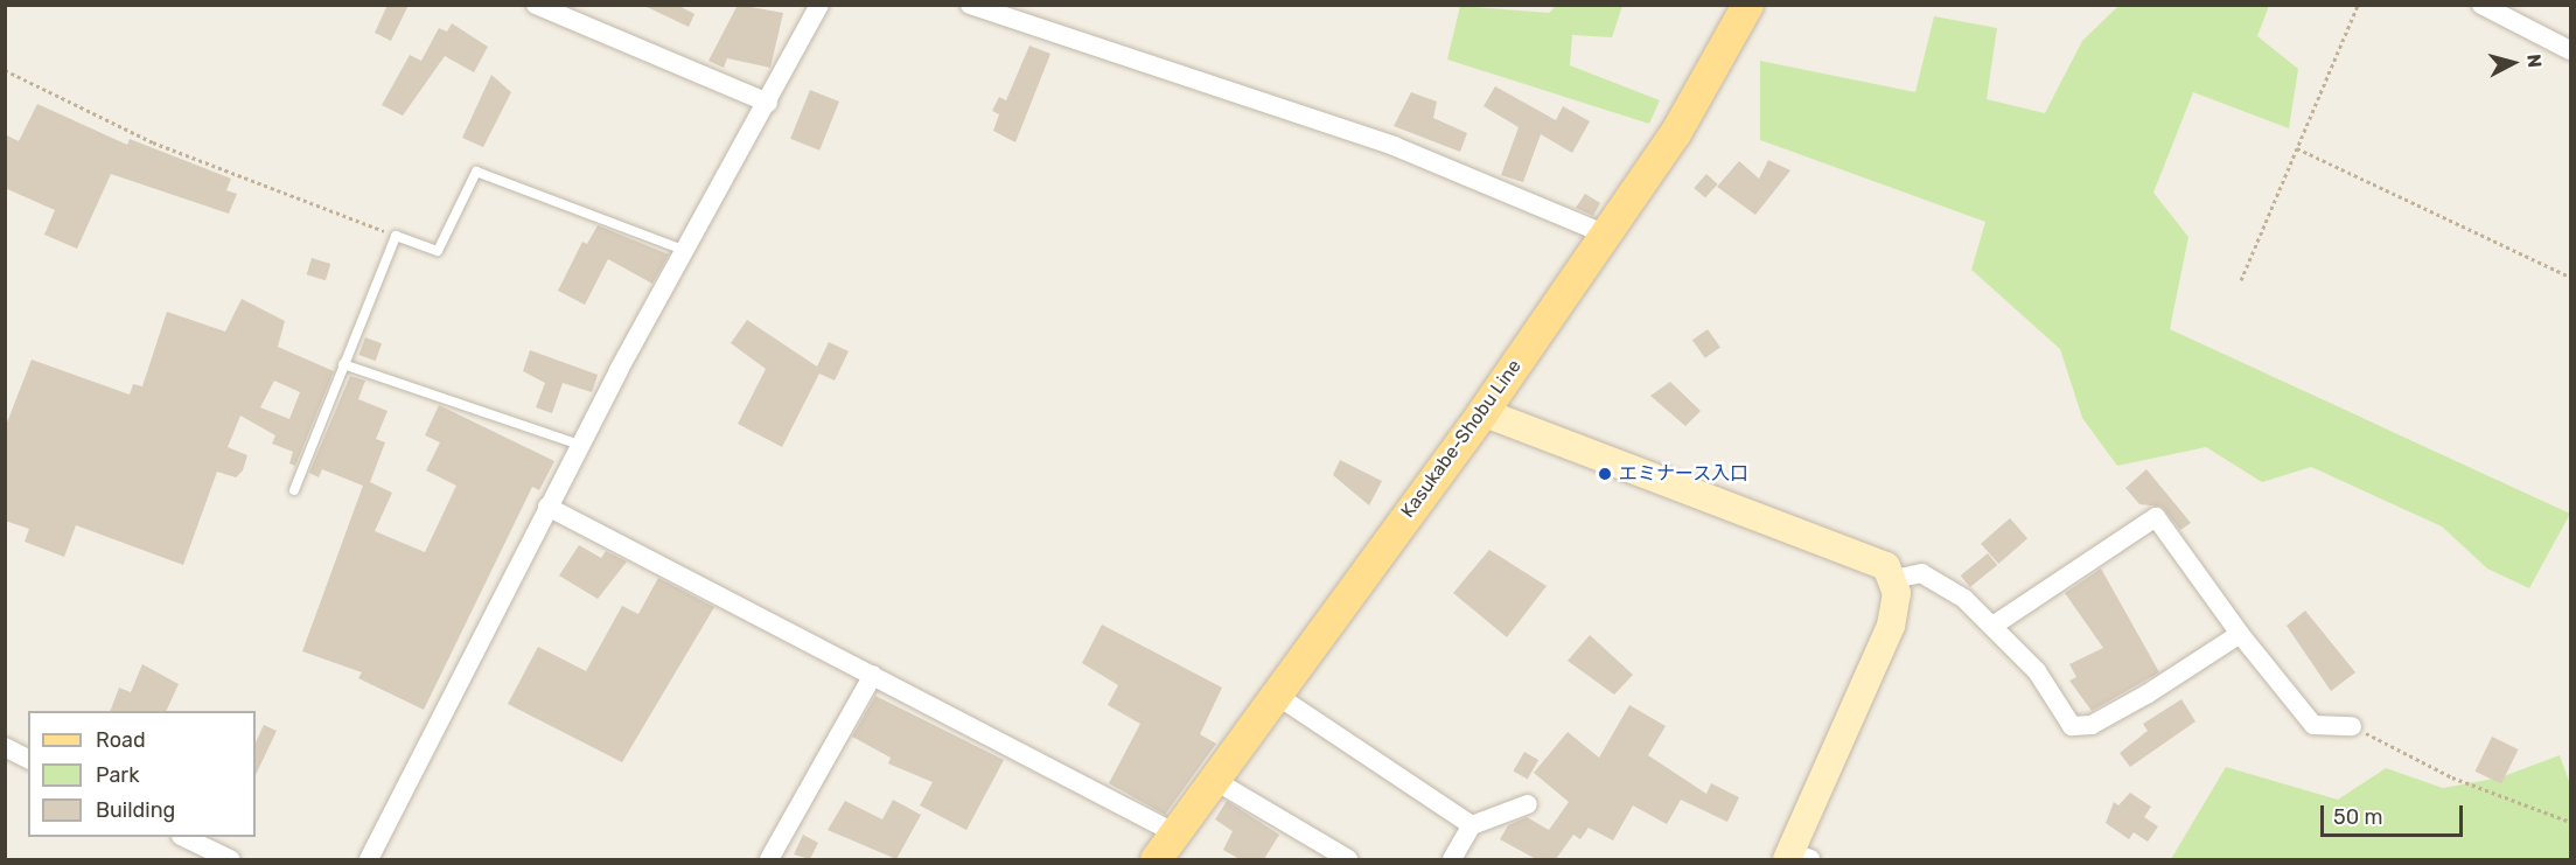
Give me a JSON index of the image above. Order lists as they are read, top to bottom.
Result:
{
  "streets": {
    "main road": ["Kasukabe-Shobu Line"]
  },
  "places": ["エミナース入口"],
  "legend": ["Road", "Park", "Building"],
  "scale_bar": "50 m",
  "north": "right"
}
